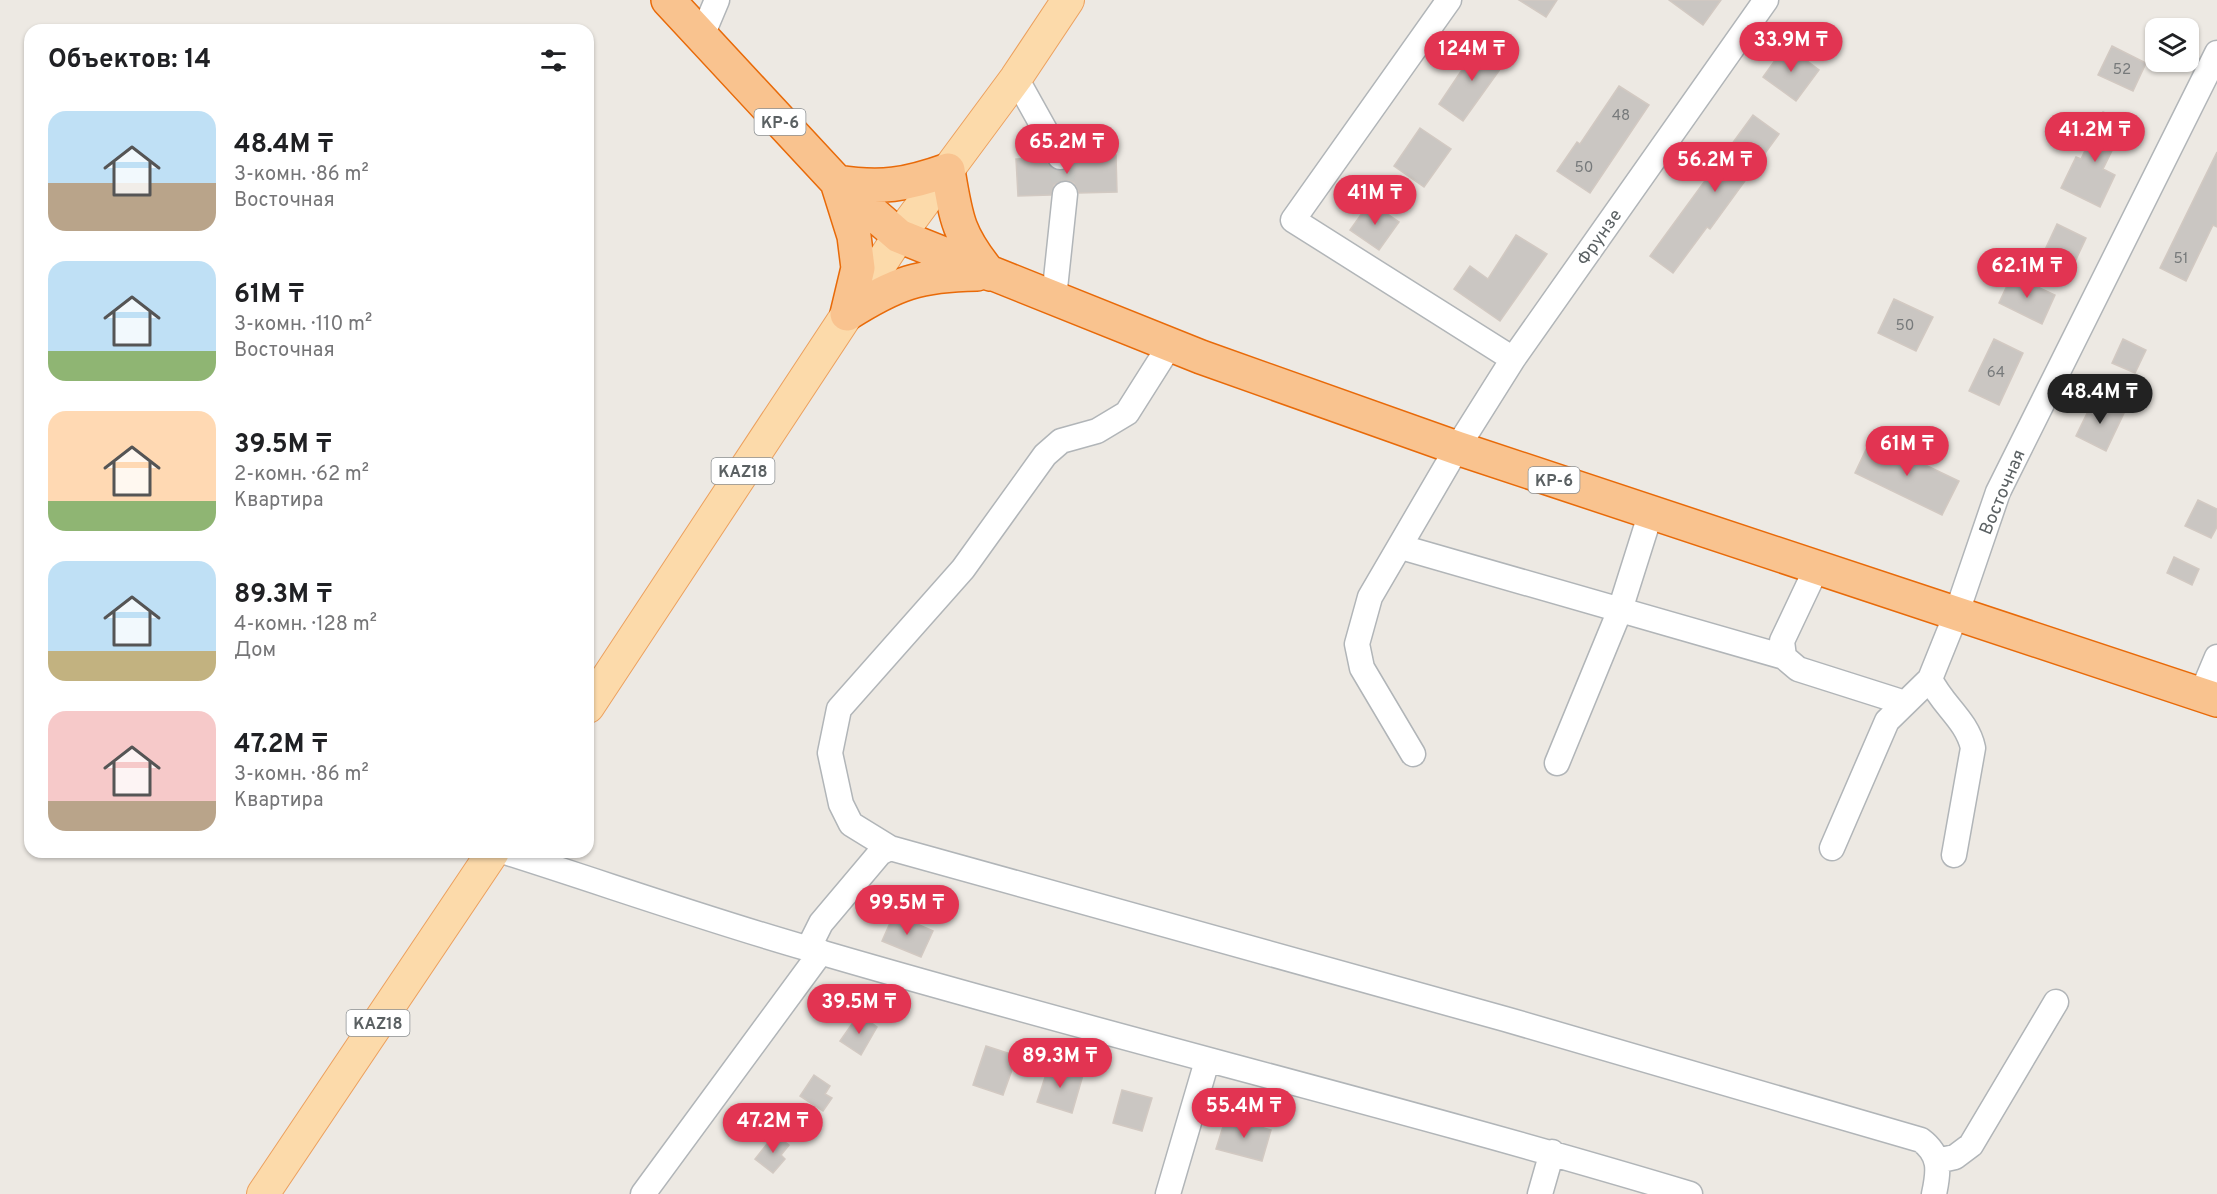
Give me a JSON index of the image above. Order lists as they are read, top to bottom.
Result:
{
  "streets": {
    "highway": ["KP-6"],
    "main road": ["KAZ18"],
    "street": ["Фрунзе", "Восточная"]
  },
  "crossings": [
    ["KP-6", "Фрунзе"],
    ["KP-6", "KAZ18"],
    ["KP-6", "Восточная"]
  ],
  "house_numbers": [
    "52",
    "48",
    "50",
    "51",
    "50",
    "64"
  ],
  "page": {
    "price": [
      "33.9M ₸",
      "124M ₸",
      "41.2M ₸",
      "65.2M ₸",
      "56.2M ₸",
      "41M ₸",
      "62.1M ₸",
      "48.4M ₸",
      "61M ₸",
      "99.5M ₸",
      "39.5M ₸",
      "89.3M ₸",
      "55.4M ₸",
      "47.2M ₸"
    ],
    "heading": "Объектов: 14",
    "list": [
      {
        "name": "48.4M ₸",
        "note": "3-комн. · 86 m² · Восточная"
      },
      {
        "name": "61M ₸",
        "note": "3-комн. · 110 m² · Восточная"
      },
      {
        "name": "39.5M ₸",
        "note": "2-комн. · 62 m² · Квартира"
      },
      {
        "name": "89.3M ₸",
        "note": "4-комн. · 128 m² · Дом"
      },
      {
        "name": "47.2M ₸",
        "note": "3-комн. · 86 m² · Квартира"
      }
    ]
  }
}
